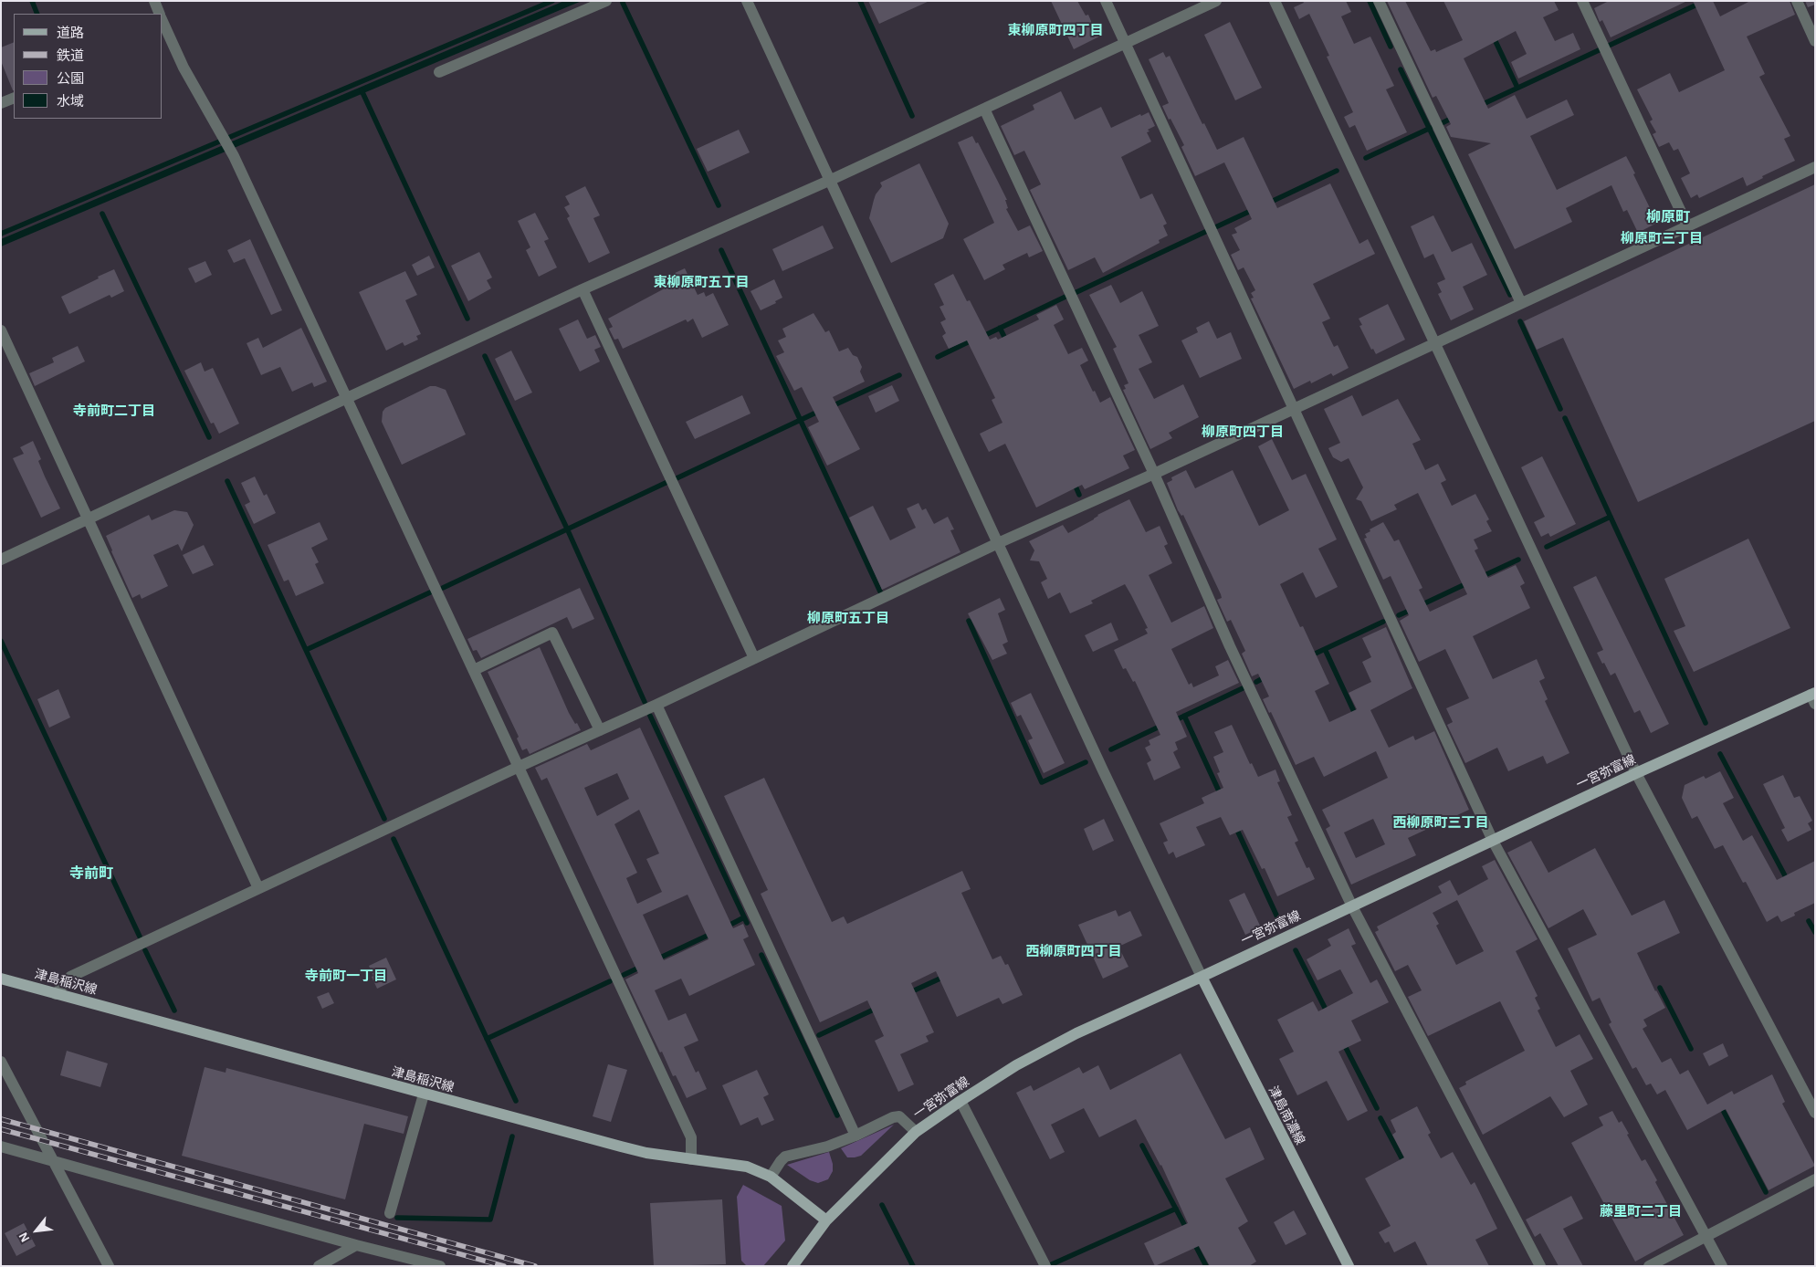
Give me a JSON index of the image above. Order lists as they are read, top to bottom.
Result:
{
  "streets": {
    "main road": ["一宮弥富線", "津島稲沢線", "津島南濃線"]
  },
  "crossings": [
    ["一宮弥富線", "津島稲沢線"],
    ["一宮弥富線", "津島南濃線"]
  ],
  "districts": [
    "東柳原町四丁目",
    "柳原町",
    "柳原町三丁目",
    "東柳原町五丁目",
    "寺前町二丁目",
    "柳原町四丁目",
    "柳原町五丁目",
    "西柳原町三丁目",
    "寺前町",
    "西柳原町四丁目",
    "寺前町一丁目",
    "藤里町二丁目"
  ],
  "legend": [
    "道路",
    "鉄道",
    "公園",
    "水域"
  ],
  "north": "bottom left"
}
